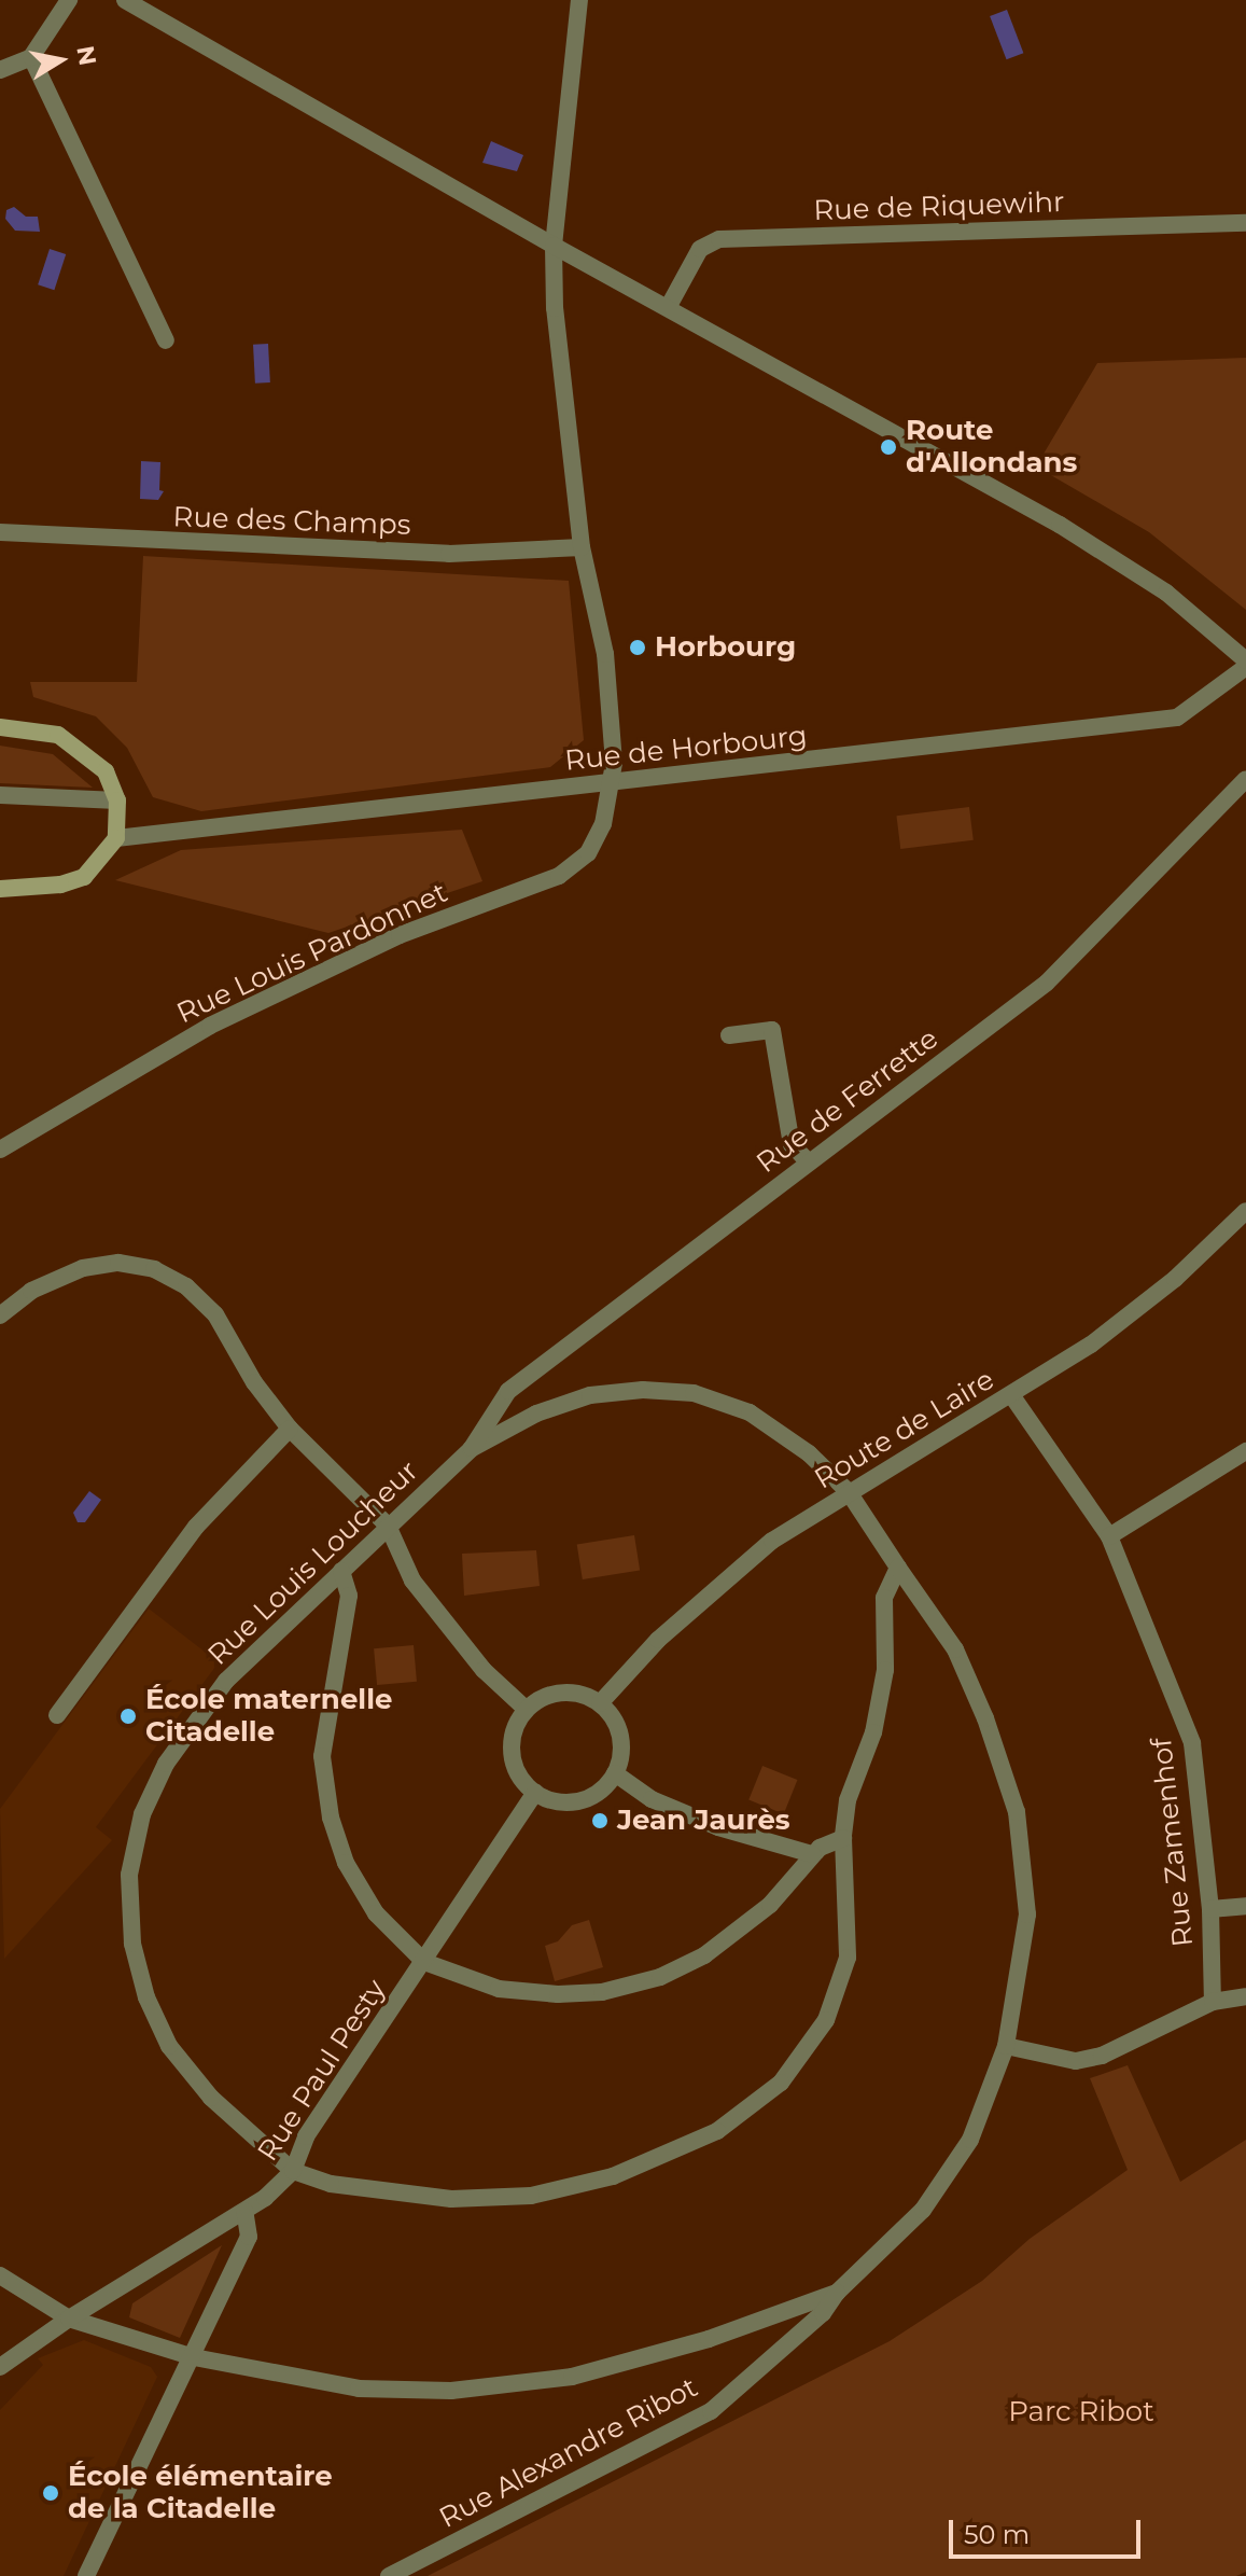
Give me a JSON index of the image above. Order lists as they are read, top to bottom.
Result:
{
  "streets": {
    "street": [
      "Rue de Riquewihr",
      "Rue des Champs",
      "Rue de Horbourg",
      "Rue Louis Pardonnet",
      "Rue de Ferrette",
      "Route de Laire",
      "Rue Louis Loucheur",
      "Rue Zamenhof",
      "Rue Paul Pesty",
      "Rue Alexandre Ribot"
    ]
  },
  "crossings": [
    ["Rue des Champs", "Rue Louis Pardonnet"],
    ["Rue de Horbourg", "Rue Louis Pardonnet"],
    ["Rue de Ferrette", "Rue Louis Loucheur"],
    ["Route de Laire", "Rue Louis Loucheur"],
    ["Route de Laire", "Rue Zamenhof"],
    ["Route de Laire", "Rue Paul Pesty"],
    ["Rue Louis Loucheur", "Rue Paul Pesty"],
    ["Rue Louis Loucheur", "Rue Alexandre Ribot"]
  ],
  "parks": ["Parc Ribot"],
  "places": [
    "Route d'Allondans",
    "Horbourg",
    "École maternelle Citadelle",
    "Jean Jaurès",
    "École élémentaire de la Citadelle"
  ],
  "scale_bar": "50 m",
  "north": "right"
}
